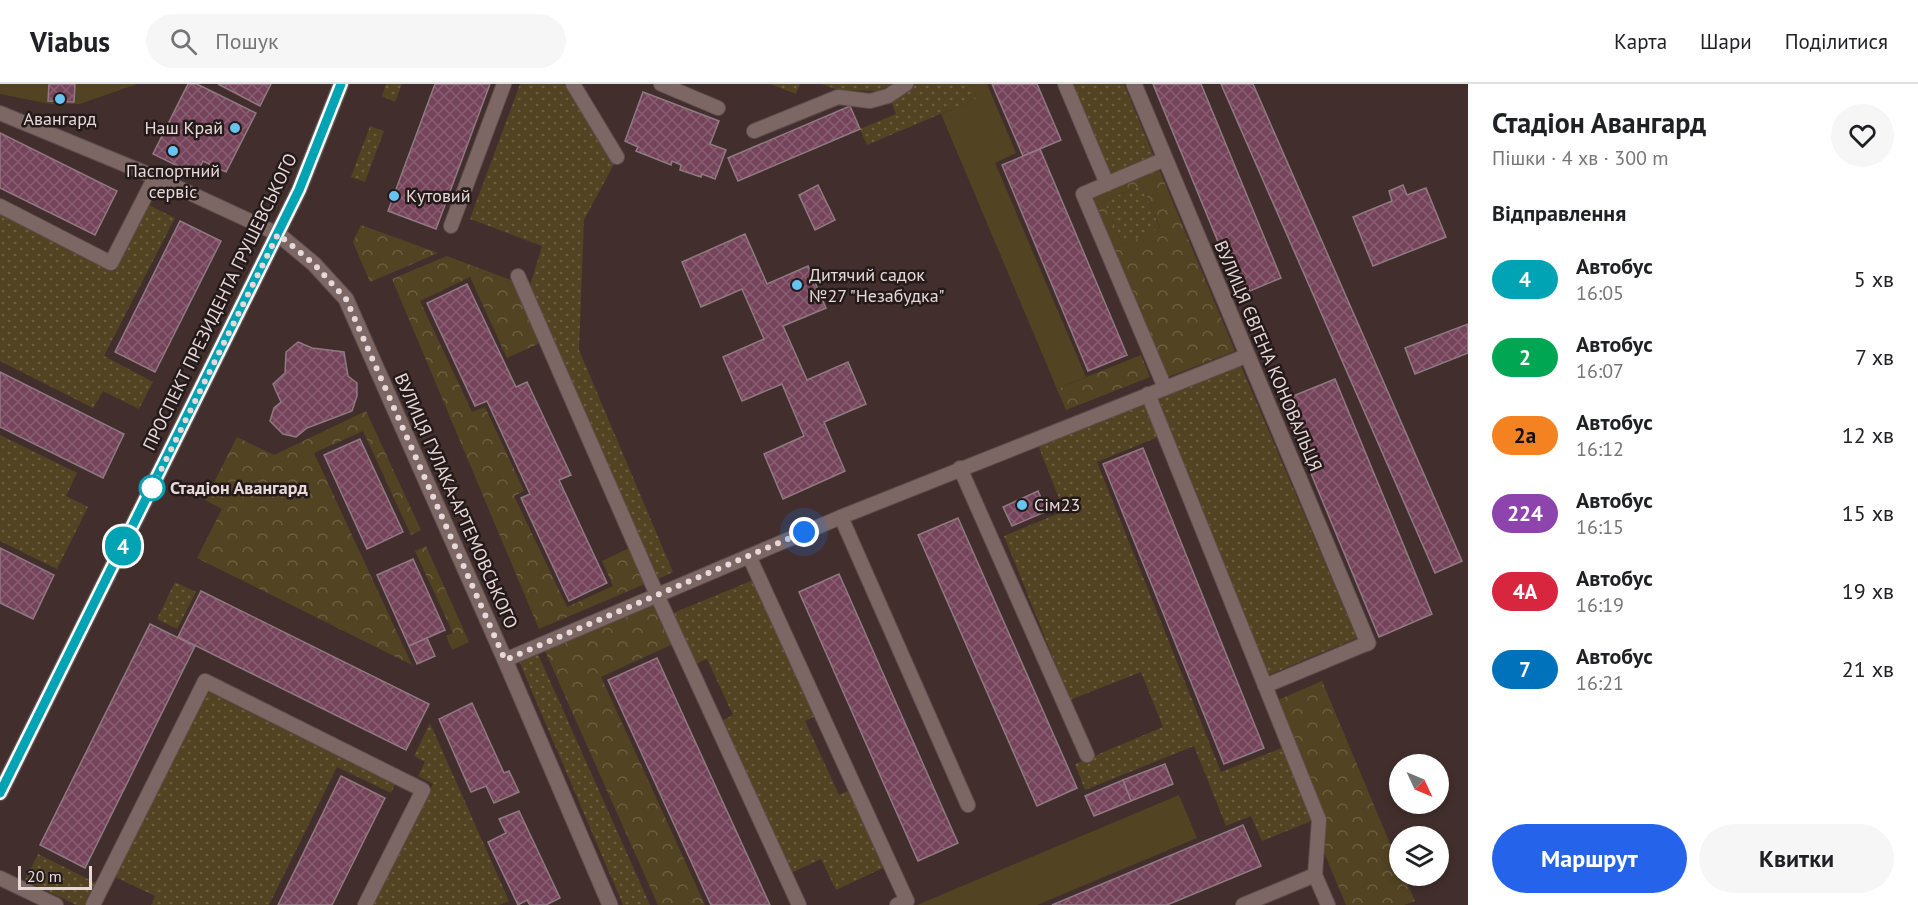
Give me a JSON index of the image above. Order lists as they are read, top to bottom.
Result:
{
  "streets": {
    "street": ["ПРОСПЕКТ ПРЕЗИДЕНТА ГРУШЕВСЬКОГО", "ВУЛИЦЯ ЄВГЕНА КОНОВАЛЬЦЯ", "ВУЛИЦЯ ГУЛАКА-АРТЕМОВСЬКОГО"]
  },
  "crossings": [
    ["ПРОСПЕКТ ПРЕЗИДЕНТА ГРУШЕВСЬКОГО", "ВУЛИЦЯ ГУЛАКА-АРТЕМОВСЬКОГО"]
  ],
  "places": [
    "Авангард",
    "Наш Край",
    "Паспортний сервіс",
    "Кутовий",
    "Дитячий садок №27 \"Незабудка\"",
    "Стадіон Авангард",
    "Сім23"
  ],
  "lines": ["bus line 4"],
  "scale_bar": "20 m",
  "north": "bottom right",
  "page": {
    "header": "Viabus",
    "search": "Пошук",
    "nav": ["Карта", "Шари", "Поділитися"],
    "on_map": "4",
    "heading": [
      ["Стадіон Авангард", "Пішки · 4 хв · 300 m"],
      "Відправлення"
    ],
    "list": [
      {
        "mark": "4",
        "name": "Автобус",
        "note": "16:05",
        "value": "5 хв"
      },
      {
        "mark": "2",
        "name": "Автобус",
        "note": "16:07",
        "value": "7 хв"
      },
      {
        "mark": "2а",
        "name": "Автобус",
        "note": "16:12",
        "value": "12 хв"
      },
      {
        "mark": "224",
        "name": "Автобус",
        "note": "16:15",
        "value": "15 хв"
      },
      {
        "mark": "4А",
        "name": "Автобус",
        "note": "16:19",
        "value": "19 хв"
      },
      {
        "mark": "7",
        "name": "Автобус",
        "note": "16:21",
        "value": "21 хв"
      }
    ],
    "buttons": ["Маршрут", "Квитки"],
    "scale": "20 m"
  }
}
